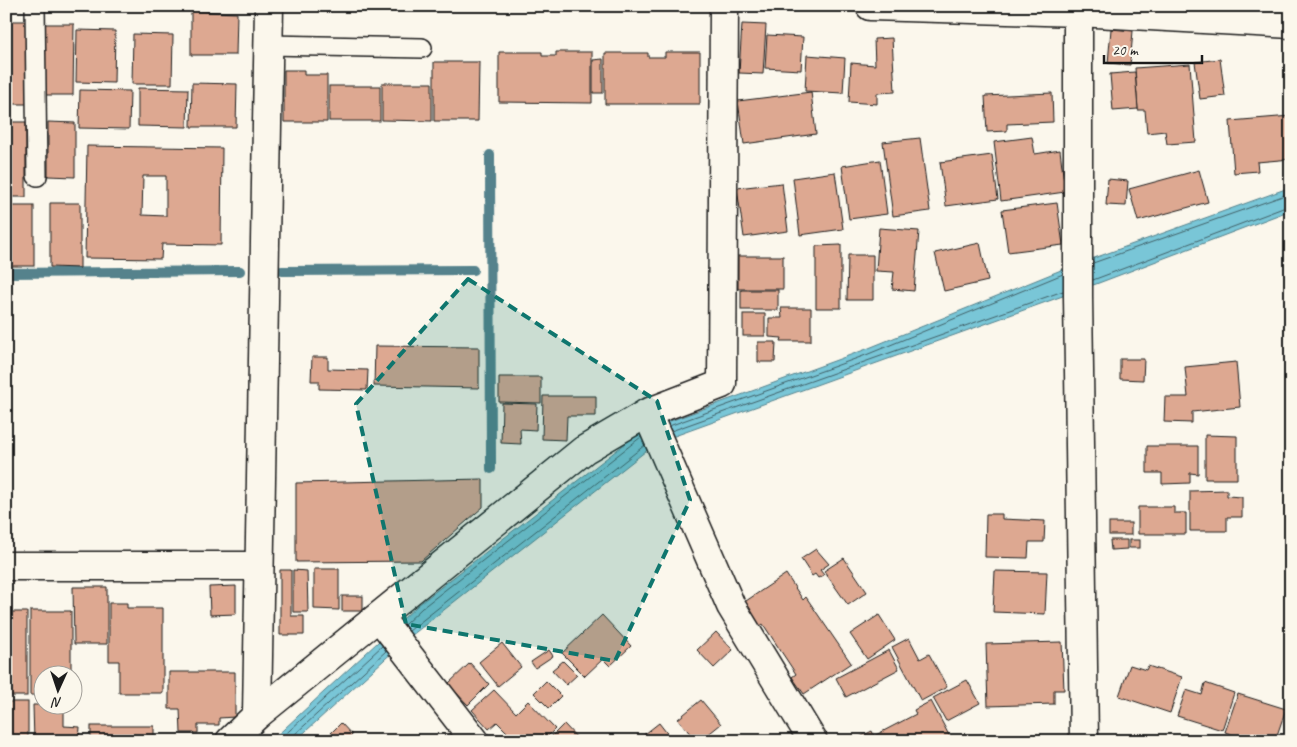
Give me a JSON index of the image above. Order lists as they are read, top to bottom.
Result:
{
  "scale_bar": "20 m",
  "north": "bottom"
}
